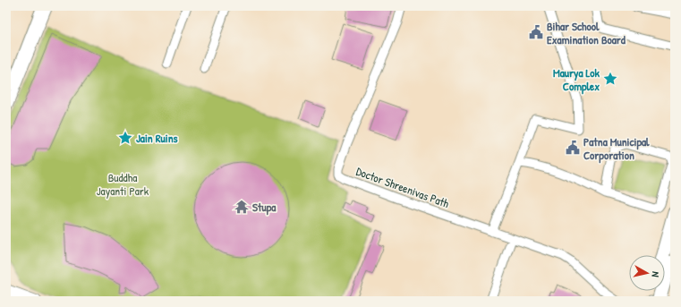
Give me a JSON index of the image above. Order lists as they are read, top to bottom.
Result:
{
  "streets": {
    "street": ["Doctor Shreenivas Path"]
  },
  "parks": ["Buddha Jayanti Park"],
  "places": {
    "public building": ["Bihar School Examination Board", "Patna Municipal Corporation"],
    "place": ["Maurya Lok Complex", "Jain Ruins"],
    "temple": ["Stupa"]
  },
  "north": "right"
}
